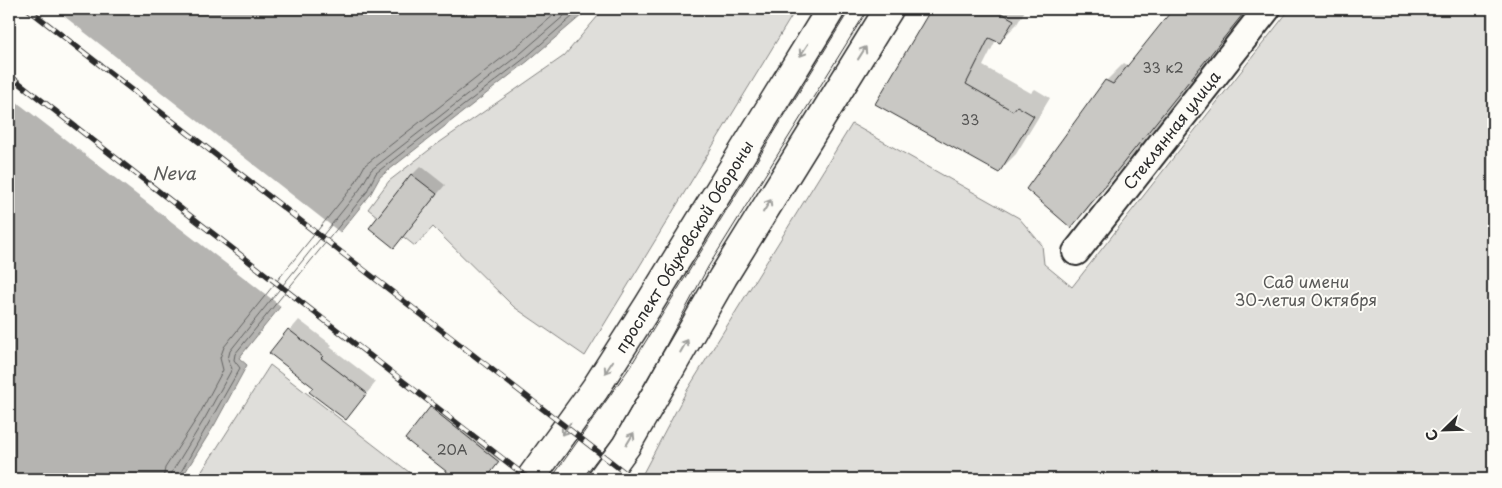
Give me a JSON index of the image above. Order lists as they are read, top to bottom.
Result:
{
  "streets": {
    "main road": ["проспект Обуховской Обороны"],
    "street": ["Стеклянная улица"]
  },
  "water": ["Neva"],
  "parks": ["Сад имени 30-летия Октября"],
  "house_numbers": ["33 к2", "33", "20А"],
  "north": "bottom left"
}
